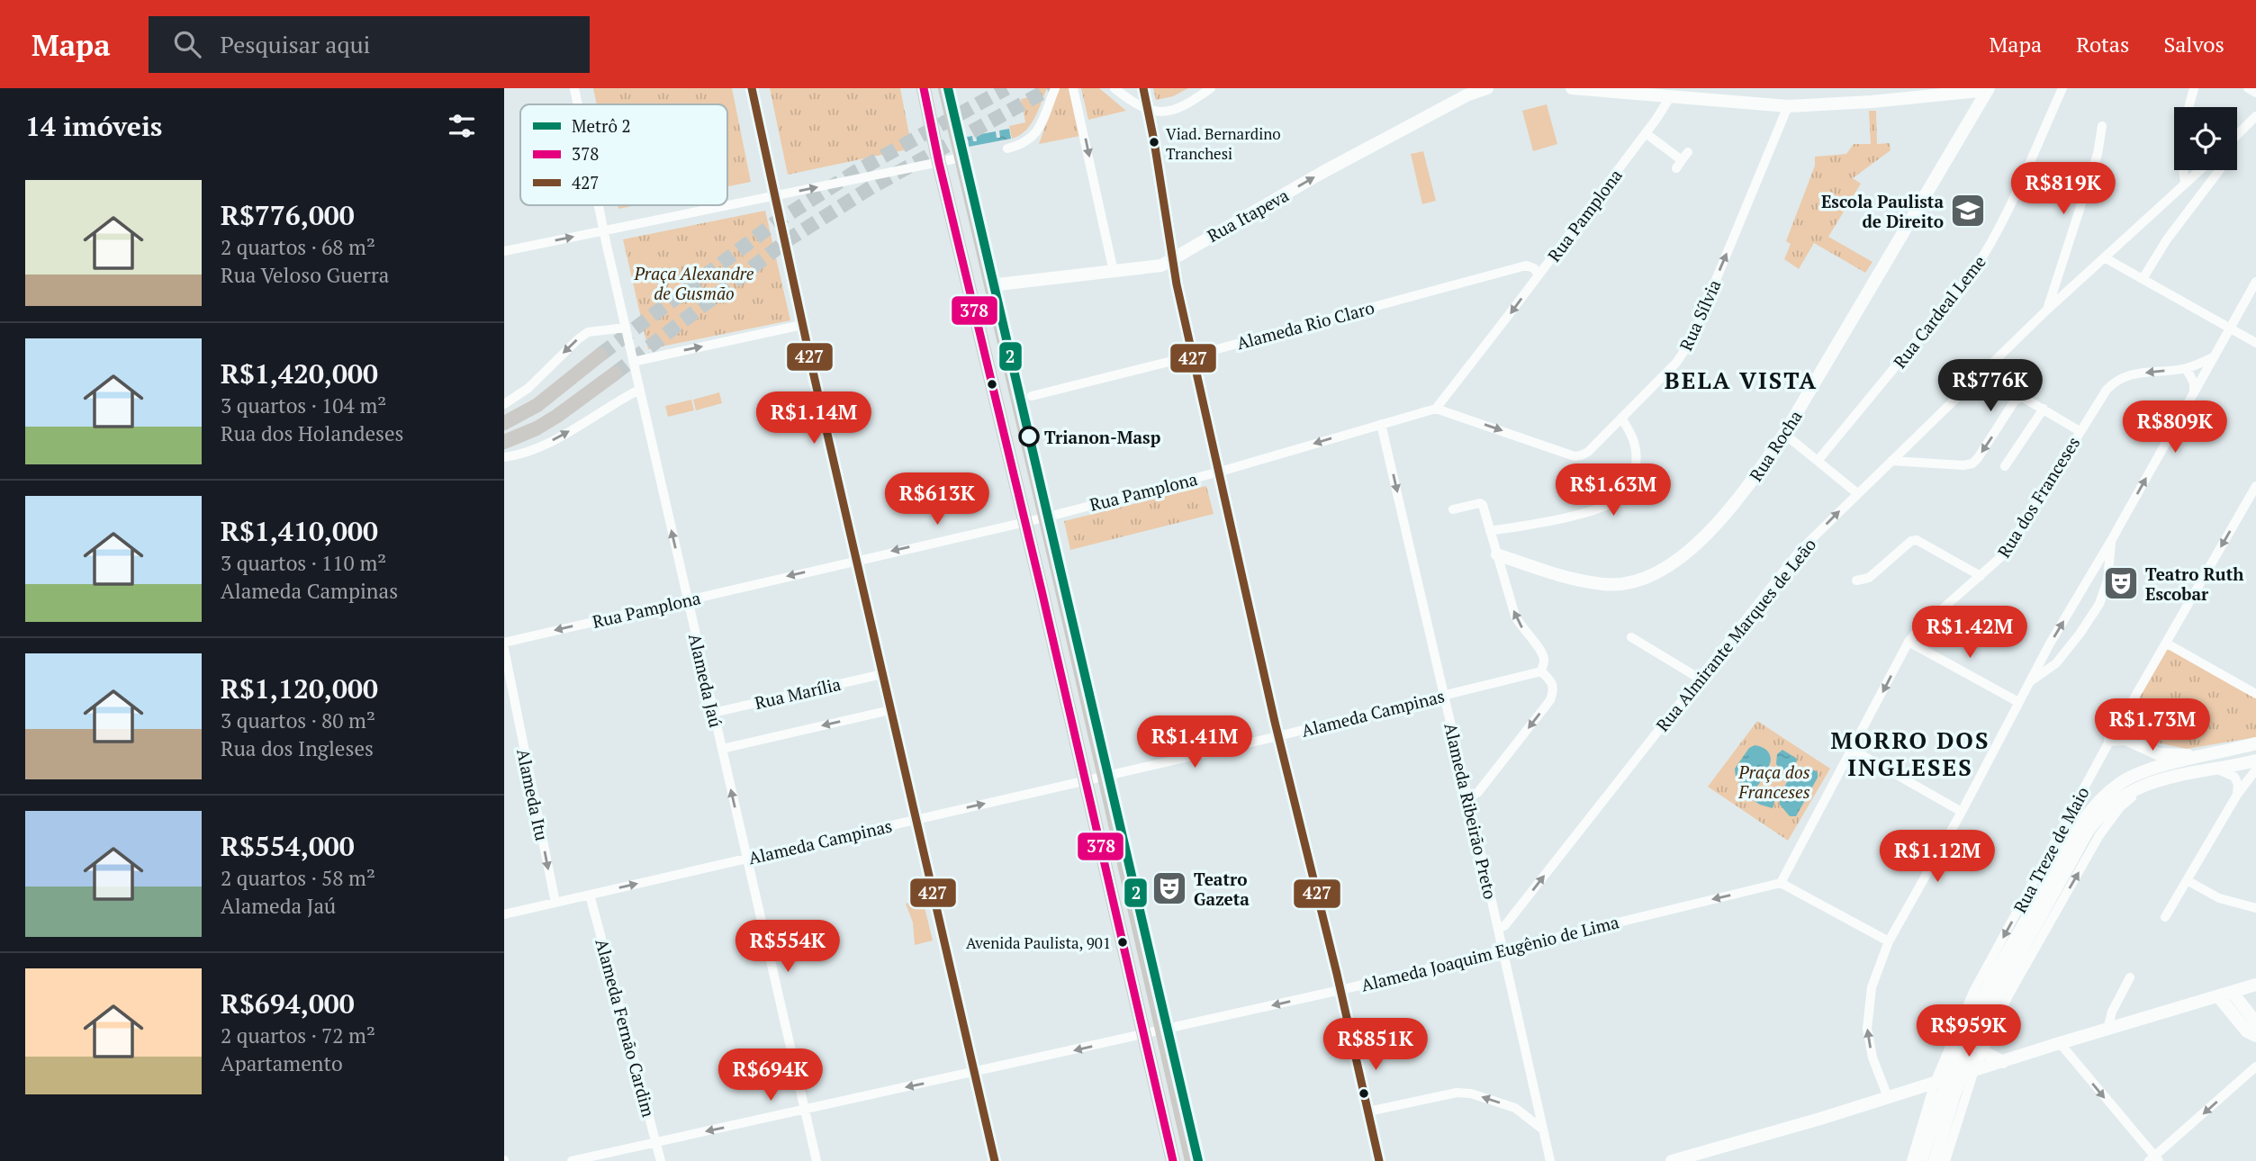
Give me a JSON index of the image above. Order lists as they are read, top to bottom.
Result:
{
  "streets": {
    "street": [
      "Rua Itapeva",
      "Rua Pamplona",
      "Rua Cardeal Leme",
      "Rua Sílvia",
      "Alameda Rio Claro",
      "Rua Rocha",
      "Rua dos Franceses",
      "Rua Almirante Marques de Leão",
      "Alameda Jaú",
      "Rua Marília",
      "Alameda Campinas",
      "Alameda Itu",
      "Alameda Ribeirão Preto",
      "Rua Treze de Maio",
      "Alameda Joaquim Eugênio de Lima",
      "Alameda Fernão Cardim"
    ]
  },
  "crossings": [
    ["Rua Pamplona", "Rua Sílvia"],
    ["Rua Pamplona", "Alameda Rio Claro"],
    ["Rua Pamplona", "Alameda Jaú"],
    ["Rua Pamplona", "Alameda Ribeirão Preto"],
    ["Rua dos Franceses", "Alameda Joaquim Eugênio de Lima"],
    ["Rua Almirante Marques de Leão", "Alameda Ribeirão Preto"],
    ["Alameda Jaú", "Rua Marília"],
    ["Alameda Jaú", "Alameda Campinas"],
    ["Alameda Jaú", "Alameda Joaquim Eugênio de Lima"],
    ["Alameda Campinas", "Alameda Itu"],
    ["Alameda Campinas", "Alameda Ribeirão Preto"],
    ["Alameda Campinas", "Alameda Fernão Cardim"],
    ["Alameda Ribeirão Preto", "Alameda Joaquim Eugênio de Lima"],
    ["Alameda Joaquim Eugênio de Lima", "Alameda Fernão Cardim"]
  ],
  "one_way": [
    "Rua Itapeva",
    "Rua Pamplona",
    "Rua Sílvia",
    "Rua Almirante Marques de Leão",
    "Alameda Itu",
    "Alameda Ribeirão Preto",
    "Alameda Joaquim Eugênio de Lima"
  ],
  "districts": ["BELA VISTA", "MORRO DOS INGLESES"],
  "parks": ["Praça Alexandre de Gusmão", "Praça dos Franceses"],
  "places": {
    "other": ["Viad. Bernardino Tranchesi", "Trianon-Masp", "Avenida Paulista, 901"],
    "school or university": ["Escola Paulista de Direito"],
    "theatre": ["Teatro Ruth Escobar", "Teatro Gazeta"]
  },
  "lines": ["metro line 2", "transit line 378", "transit line 427"],
  "legend": ["Metrô 2", "378", "427"],
  "page": {
    "header": "Mapa",
    "search": "Pesquisar aqui",
    "nav": ["Mapa", "Rotas", "Salvos"],
    "heading": "14 imóveis",
    "price": [
      "R$819K",
      "R$776K",
      "R$1.14M",
      "R$809K",
      "R$1.63M",
      "R$613K",
      "R$1.42M",
      "R$1.73M",
      "R$1.41M",
      "R$1.12M",
      "R$554K",
      "R$959K",
      "R$851K",
      "R$694K"
    ],
    "list": [
      {
        "name": "R$776,000",
        "note": "2 quartos · 68 m² · Rua Veloso Guerra"
      },
      {
        "name": "R$1,420,000",
        "note": "3 quartos · 104 m² · Rua dos Holandeses"
      },
      {
        "name": "R$1,410,000",
        "note": "3 quartos · 110 m² · Alameda Campinas"
      },
      {
        "name": "R$1,120,000",
        "note": "3 quartos · 80 m² · Rua dos Ingleses"
      },
      {
        "name": "R$554,000",
        "note": "2 quartos · 58 m² · Alameda Jaú"
      },
      {
        "name": "R$694,000",
        "note": "2 quartos · 72 m² · Apartamento"
      }
    ]
  }
}
